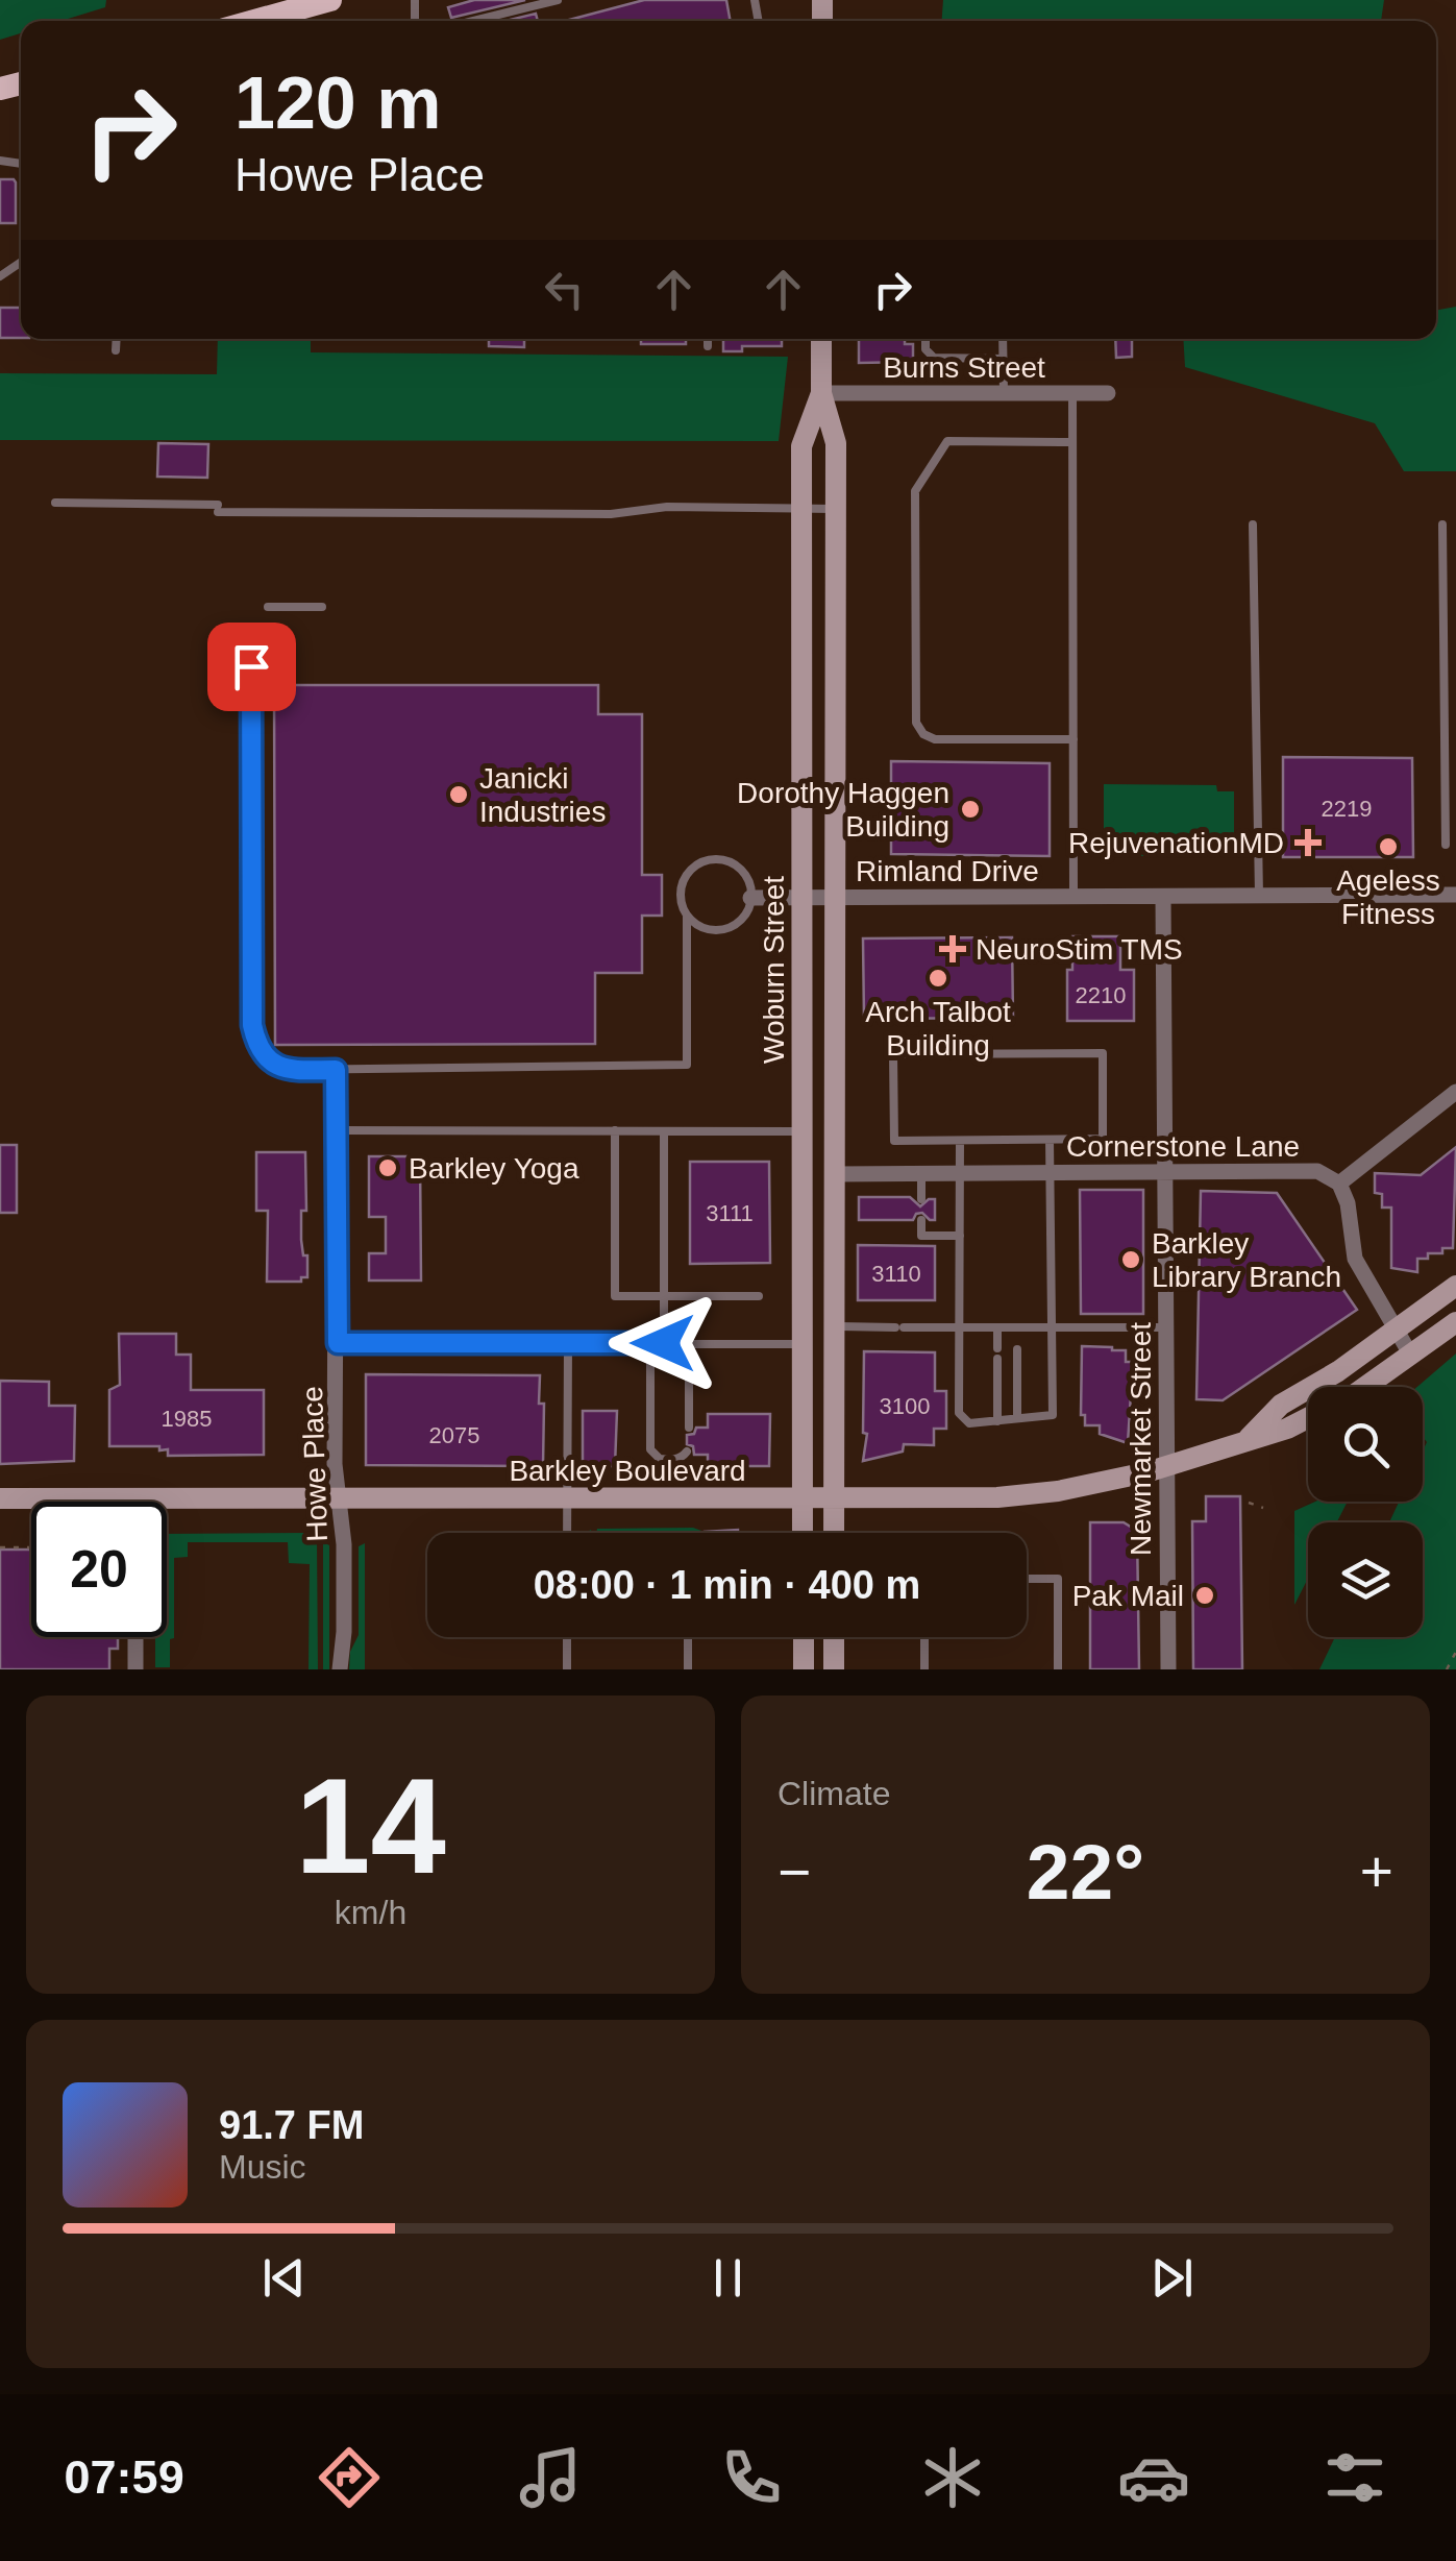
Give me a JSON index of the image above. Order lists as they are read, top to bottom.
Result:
{
  "streets": {
    "main road": ["Woburn Street", "Barkley Boulevard"],
    "street": [
      "Burns Street",
      "Rimland Drive",
      "Cornerstone Lane",
      "Newmarket Street",
      "Howe Place"
    ]
  },
  "crossings": [
    ["Burns Street", "Woburn Street"],
    ["Rimland Drive", "Woburn Street"],
    ["Rimland Drive", "Newmarket Street"],
    ["Woburn Street", "Cornerstone Lane"],
    ["Woburn Street", "Barkley Boulevard"],
    ["Cornerstone Lane", "Newmarket Street"],
    ["Newmarket Street", "Barkley Boulevard"],
    ["Howe Place", "Barkley Boulevard"]
  ],
  "places": {
    "other": [
      "Janicki Industries",
      "Dorothy Haggen Building",
      "Ageless Fitness",
      "Arch Talbot Building",
      "Barkley Yoga",
      "Barkley Library Branch",
      "Pak Mail"
    ],
    "health": ["RejuvenationMD", "NeuroStim TMS"]
  },
  "house_numbers": [
    "2219",
    "2210",
    "3111",
    "3110",
    "3100",
    "1985",
    "2075"
  ],
  "page": {
    "turn": ["120 m", "Howe Place"],
    "limit": "20",
    "trip": "08:00 · 1 min · 400 m",
    "tile": [
      ["14", "km/h"],
      "Climate"
    ],
    "heat": ["−", "22°", "+"],
    "song": ["91.7 FM", "Music"],
    "tabs": "07:59"
  }
}
